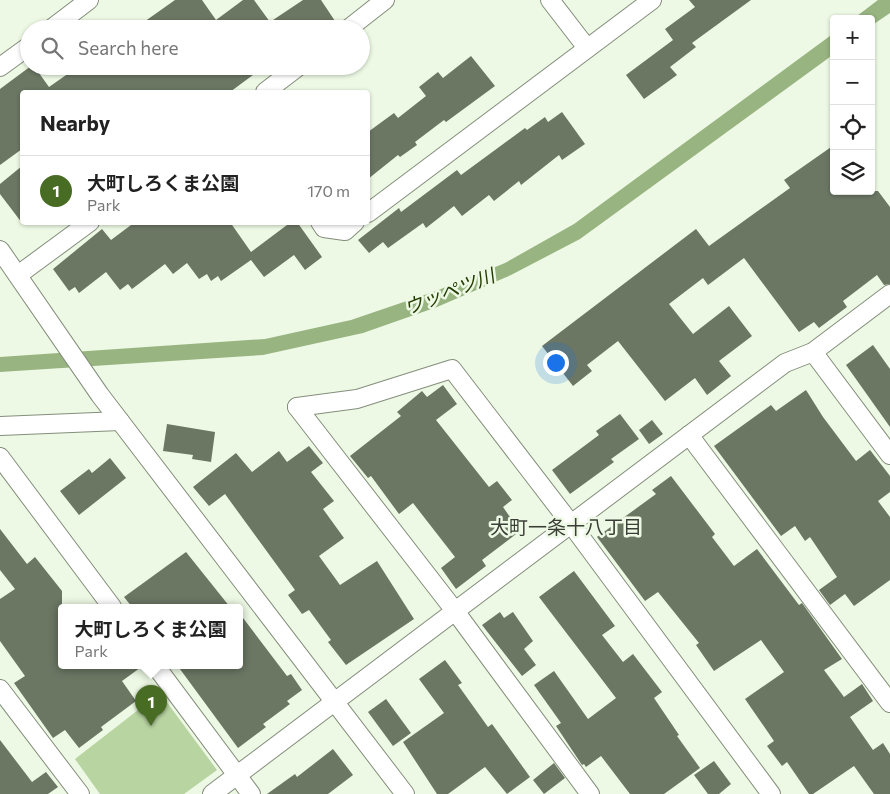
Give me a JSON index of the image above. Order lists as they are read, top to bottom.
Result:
{
  "districts": ["大町一条十八丁目"],
  "water": ["ウッペツ川"],
  "page": {
    "map_buttons": ["+", "−"],
    "search": "Search here",
    "heading": "Nearby",
    "list": [
      {
        "mark": "1",
        "name": "大町しろくま公園",
        "note": "Park",
        "value": "170 m"
      }
    ],
    "popup": ["大町しろくま公園", "Park"],
    "pins": "1"
  }
}
